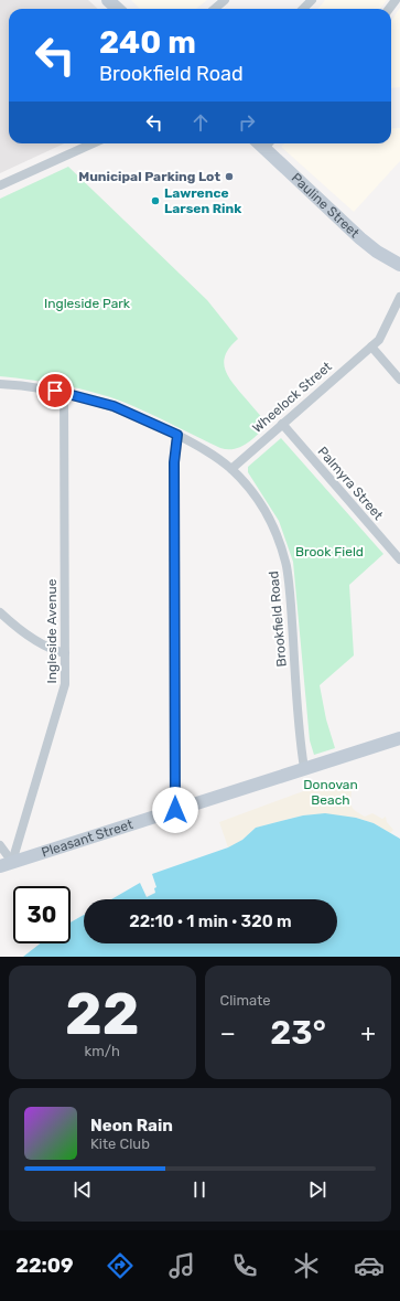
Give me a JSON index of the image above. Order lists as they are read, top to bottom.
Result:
{
  "streets": {
    "main road": ["Pauline Street", "Pleasant Street"],
    "street": [
      "Wheelock Street",
      "Palmyra Street",
      "Brookfield Road",
      "Ingleside Avenue"
    ]
  },
  "crossings": [
    ["Wheelock Street", "Palmyra Street"],
    ["Wheelock Street", "Brookfield Road"],
    ["Brookfield Road", "Ingleside Avenue"],
    ["Brookfield Road", "Pleasant Street"],
    ["Ingleside Avenue", "Pleasant Street"]
  ],
  "parks": ["Ingleside Park", "Brook Field", "Donovan Beach"],
  "places": ["Municipal Parking Lot", "Lawrence Larsen Rink"],
  "page": {
    "turn": ["240 m", "Brookfield Road"],
    "limit": "30",
    "trip": "22:10 · 1 min · 320 m",
    "tile": [
      ["22", "km/h"],
      "Climate"
    ],
    "heat": ["−", "23°", "+"],
    "song": ["Neon Rain", "Kite Club"],
    "tabs": "22:09"
  }
}
